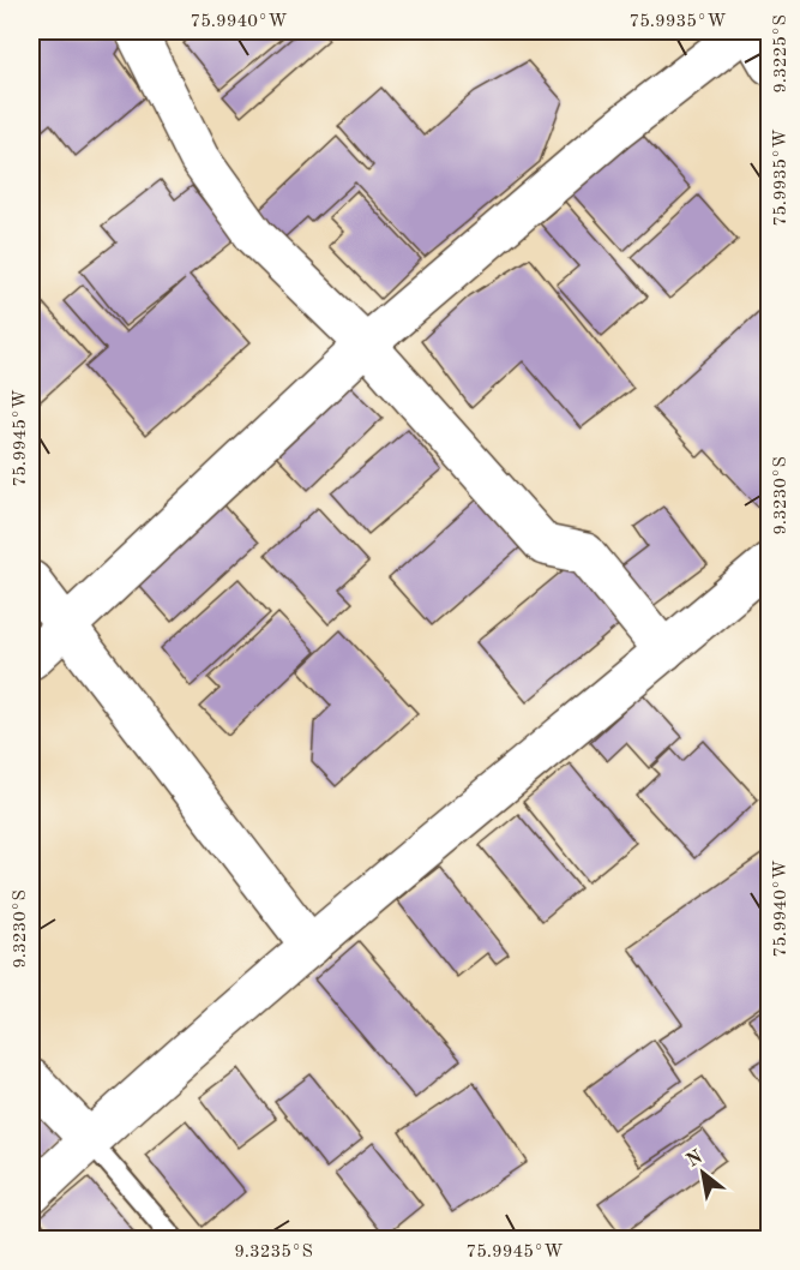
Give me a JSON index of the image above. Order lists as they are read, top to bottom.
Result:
{
  "north": "top left",
  "coordinates": [
    "75.9940°W",
    "75.9935°W",
    "9.3225°S",
    "75.9945°W",
    "9.3230°S",
    "9.3235°S"
  ]
}
